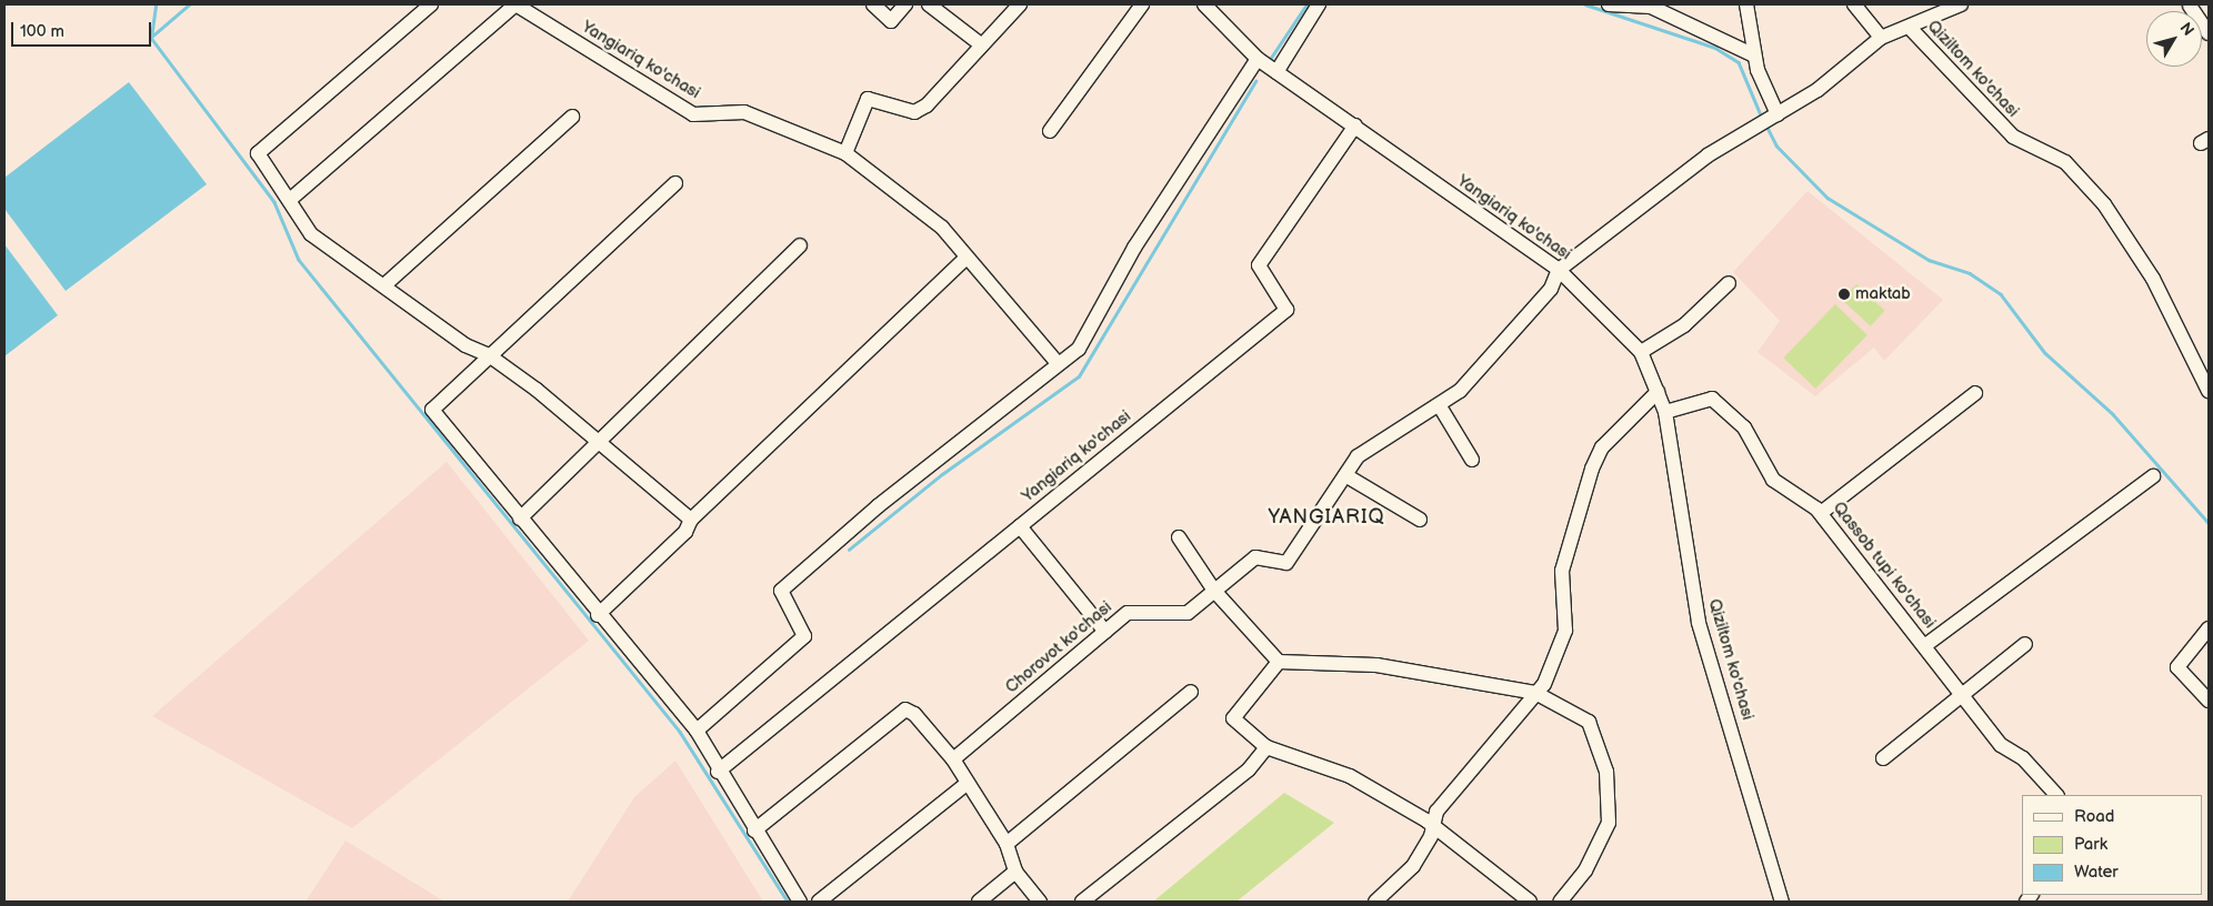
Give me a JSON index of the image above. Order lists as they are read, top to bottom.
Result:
{
  "streets": {
    "street": [
      "Yangiariq ko'chasi",
      "Qiziltom ko'chasi",
      "Qassob tupi ko'chasi",
      "Chorovot ko'chasi"
    ]
  },
  "crossings": [
    ["Yangiariq ko'chasi", "Qiziltom ko'chasi"],
    ["Qiziltom ko'chasi", "Qassob tupi ko'chasi"]
  ],
  "districts": ["YANGIARIQ"],
  "places": ["maktab"],
  "legend": ["Road", "Park", "Water"],
  "scale_bar": "100 m",
  "north": "top right"
}
